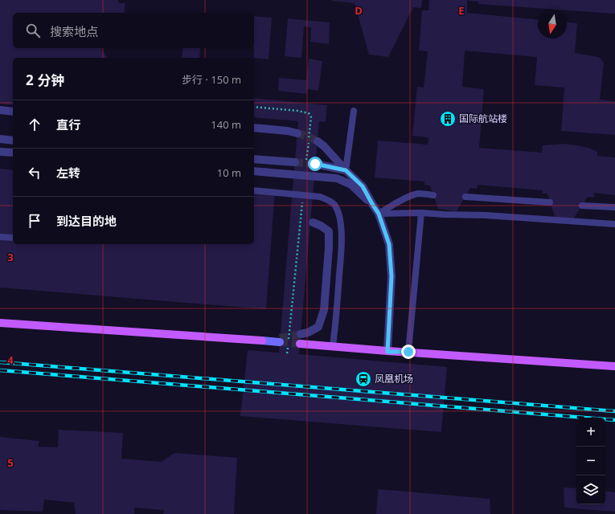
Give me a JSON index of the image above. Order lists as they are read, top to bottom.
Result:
{
  "places": {
    "building": ["国际航站楼"],
    "station": ["凤凰机场"]
  },
  "north": "bottom",
  "page": {
    "search": "搜索地点",
    "heading": ["2 分钟", "步行 · 150 m"],
    "list": [
      ["直行", "140 m"],
      ["左转", "10 m"],
      "到达目的地"
    ],
    "map_buttons": ["+", "−"]
  },
  "grid": {
    "columns": ["D", "E"],
    "rows": ["3", "4", "5"]
  }
}
